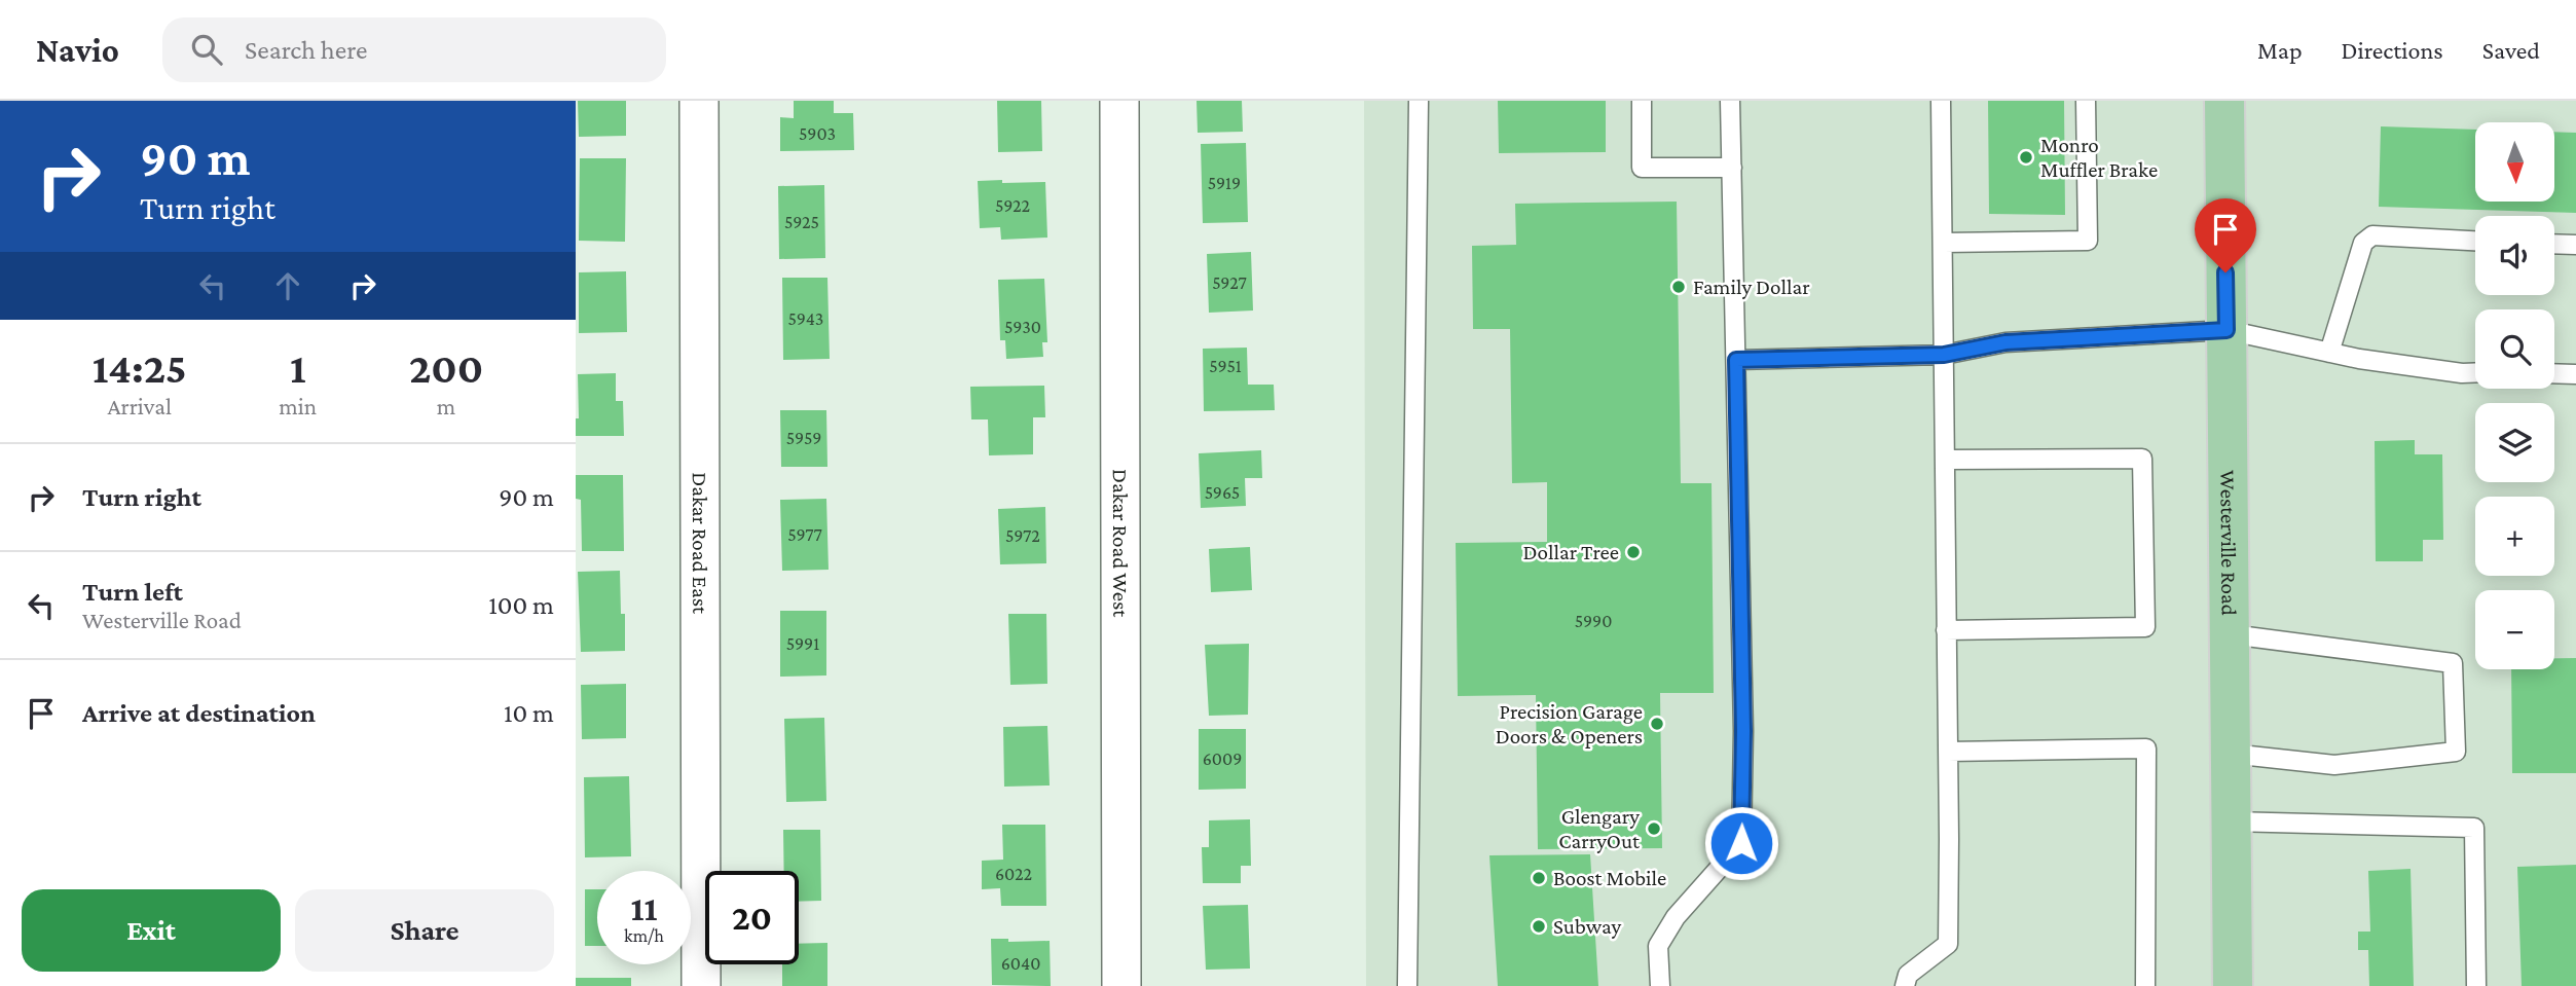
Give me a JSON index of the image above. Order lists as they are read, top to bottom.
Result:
{
  "streets": {
    "main road": ["Westerville Road"],
    "street": ["Dakar Road West", "Dakar Road East"]
  },
  "places": [
    "Monro Muffler Brake",
    "Family Dollar",
    "Dollar Tree",
    "Precision Garage Doors & Openers",
    "Glengary CarryOut",
    "Boost Mobile",
    "Subway"
  ],
  "house_numbers": [
    "5903",
    "5919",
    "5922",
    "5925",
    "5927",
    "5943",
    "5930",
    "5951",
    "5959",
    "5965",
    "5977",
    "5972",
    "5990",
    "5991",
    "6009",
    "6022",
    "6040"
  ],
  "north": "bottom",
  "page": {
    "header": "Navio",
    "search": "Search here",
    "nav": ["Map", "Directions", "Saved"],
    "turn": ["90 m", "Turn right"],
    "map_buttons": ["+", "−"],
    "eta": [
      "14:25",
      "Arrival",
      "1",
      "min",
      "200",
      "m"
    ],
    "list": [
      {
        "name": "Turn right",
        "value": "90 m"
      },
      {
        "name": "Turn left",
        "note": "Westerville Road",
        "value": "100 m"
      },
      {
        "name": "Arrive at destination",
        "value": "10 m"
      }
    ],
    "speed": "11 km/h",
    "limit": "20",
    "buttons": ["Exit", "Share"]
  }
}
